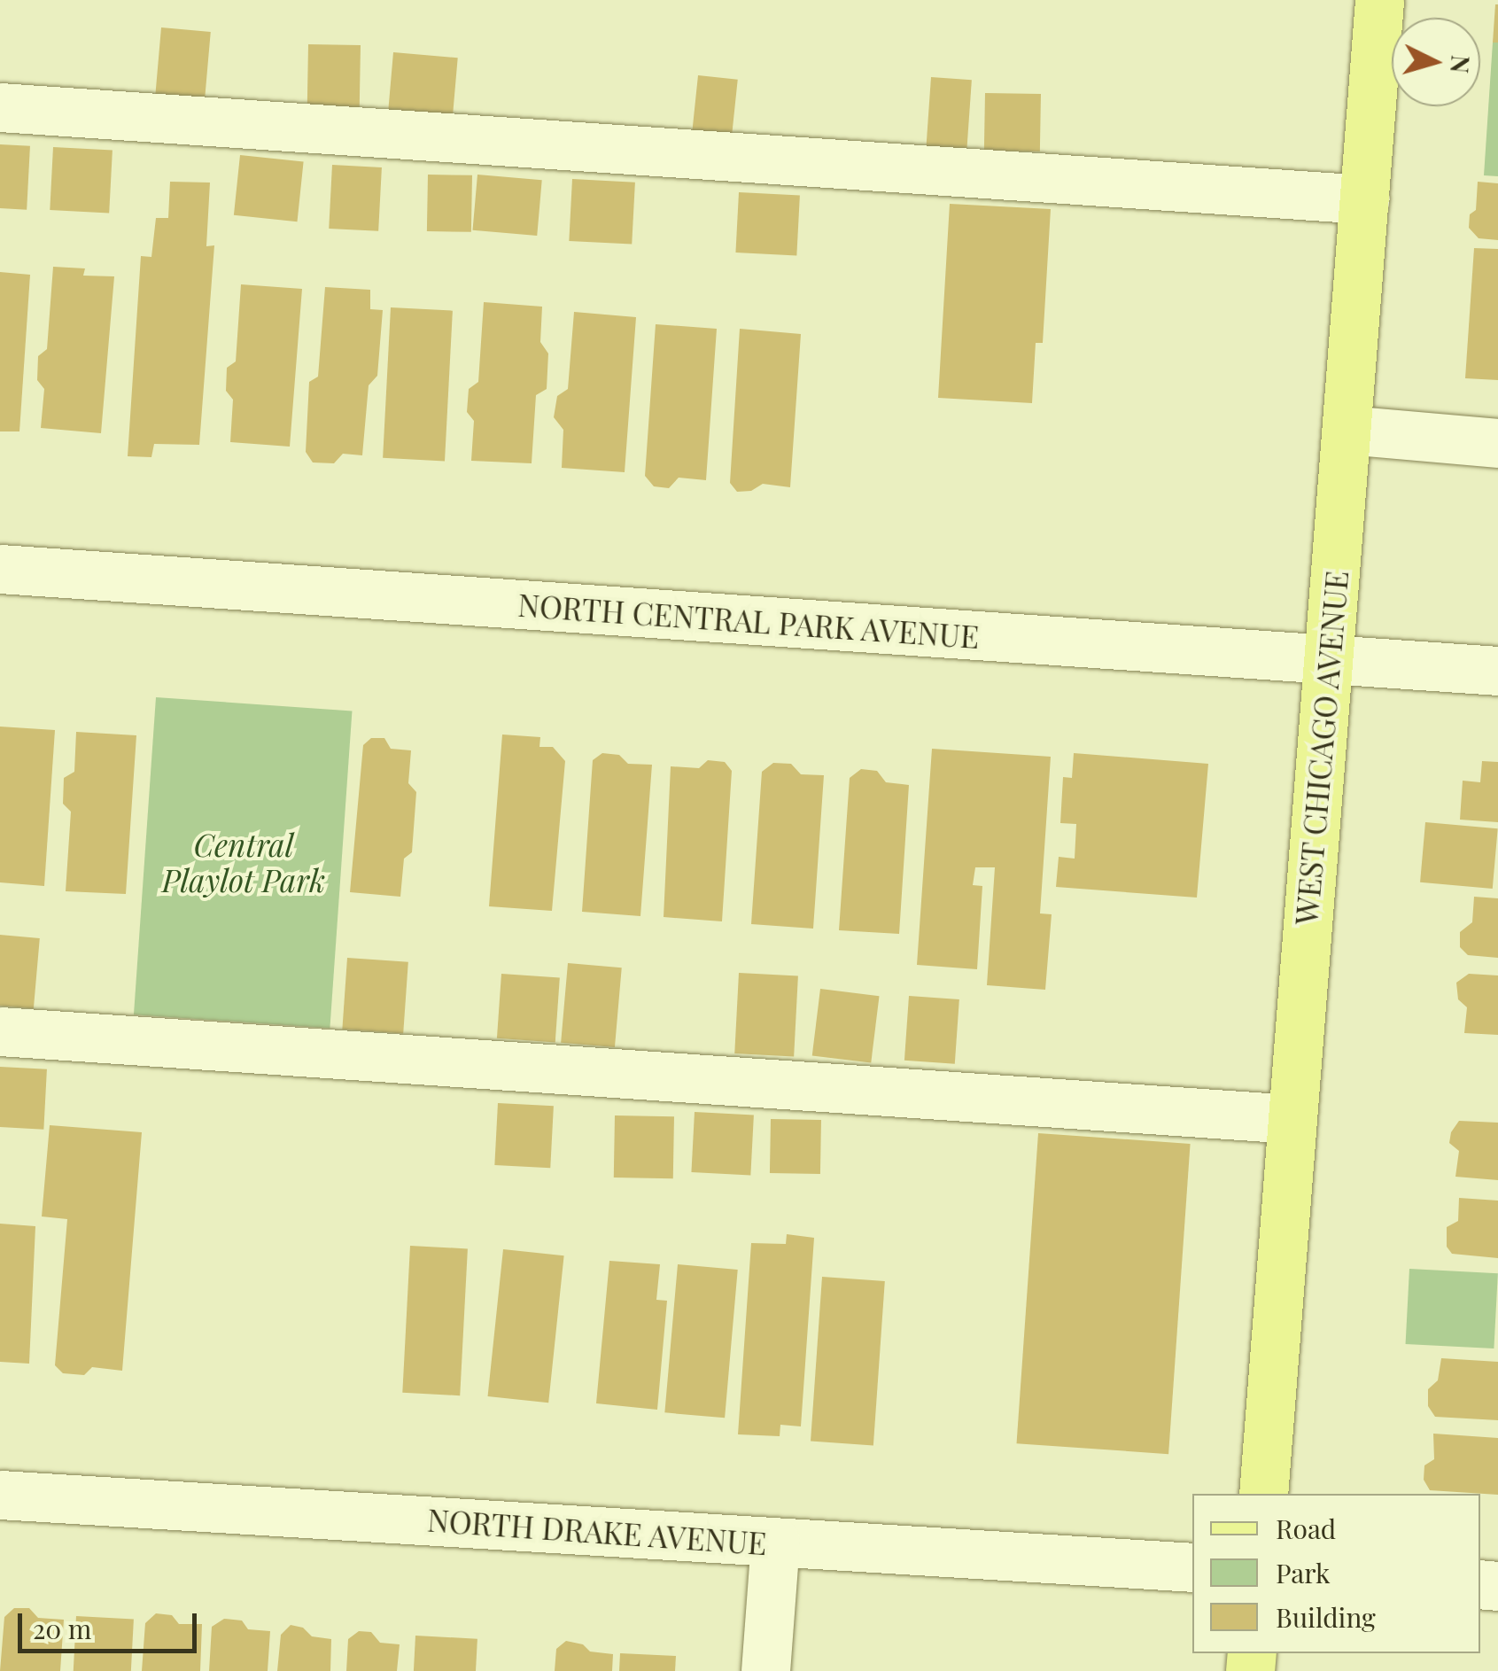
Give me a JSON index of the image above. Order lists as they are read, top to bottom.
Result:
{
  "streets": {
    "main road": ["WEST CHICAGO AVENUE"],
    "street": ["NORTH CENTRAL PARK AVENUE", "NORTH DRAKE AVENUE"]
  },
  "crossings": [
    ["NORTH CENTRAL PARK AVENUE", "WEST CHICAGO AVENUE"]
  ],
  "parks": ["Central Playlot Park"],
  "legend": ["Road", "Park", "Building"],
  "scale_bar": "20 m",
  "north": "right"
}
